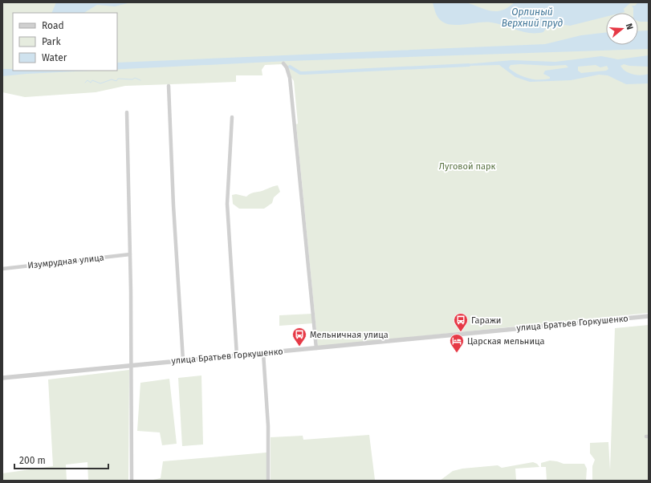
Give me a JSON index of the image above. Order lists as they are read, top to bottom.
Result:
{
  "streets": {
    "street": ["Изумрудная улица", "улица Братьев Горкушенко"]
  },
  "water": ["Орлиный Верхний пруд"],
  "parks": ["Луговой парк"],
  "places": {
    "bus stop": ["Гаражи", "Мельничная улица"],
    "hotel": ["Царская мельница"]
  },
  "legend": ["Road", "Park", "Water"],
  "scale_bar": "200 m",
  "north": "right"
}
